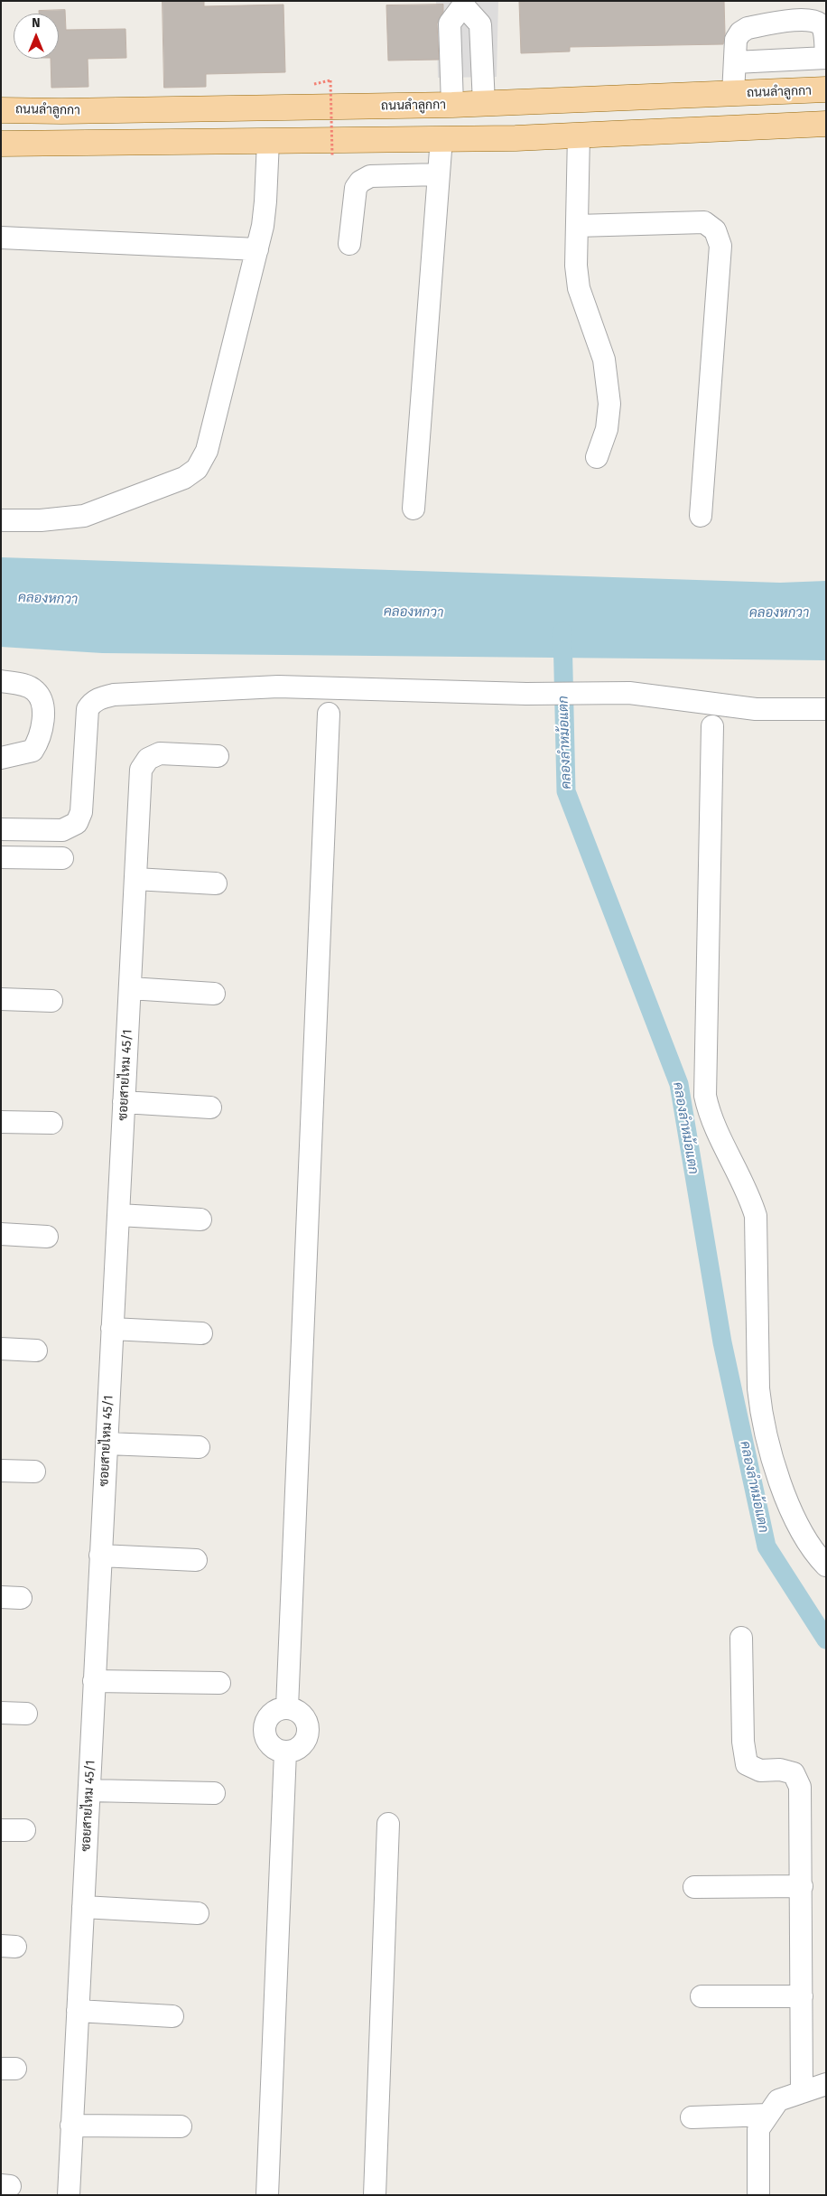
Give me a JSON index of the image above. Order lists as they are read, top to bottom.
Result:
{
  "streets": {
    "main road": ["ถนนลำลูกกา"],
    "street": ["ซอยสายไหม 45/1"]
  },
  "water": ["คลองหกวา", "คลองลำหม้อแตก"],
  "north": "top"
}
